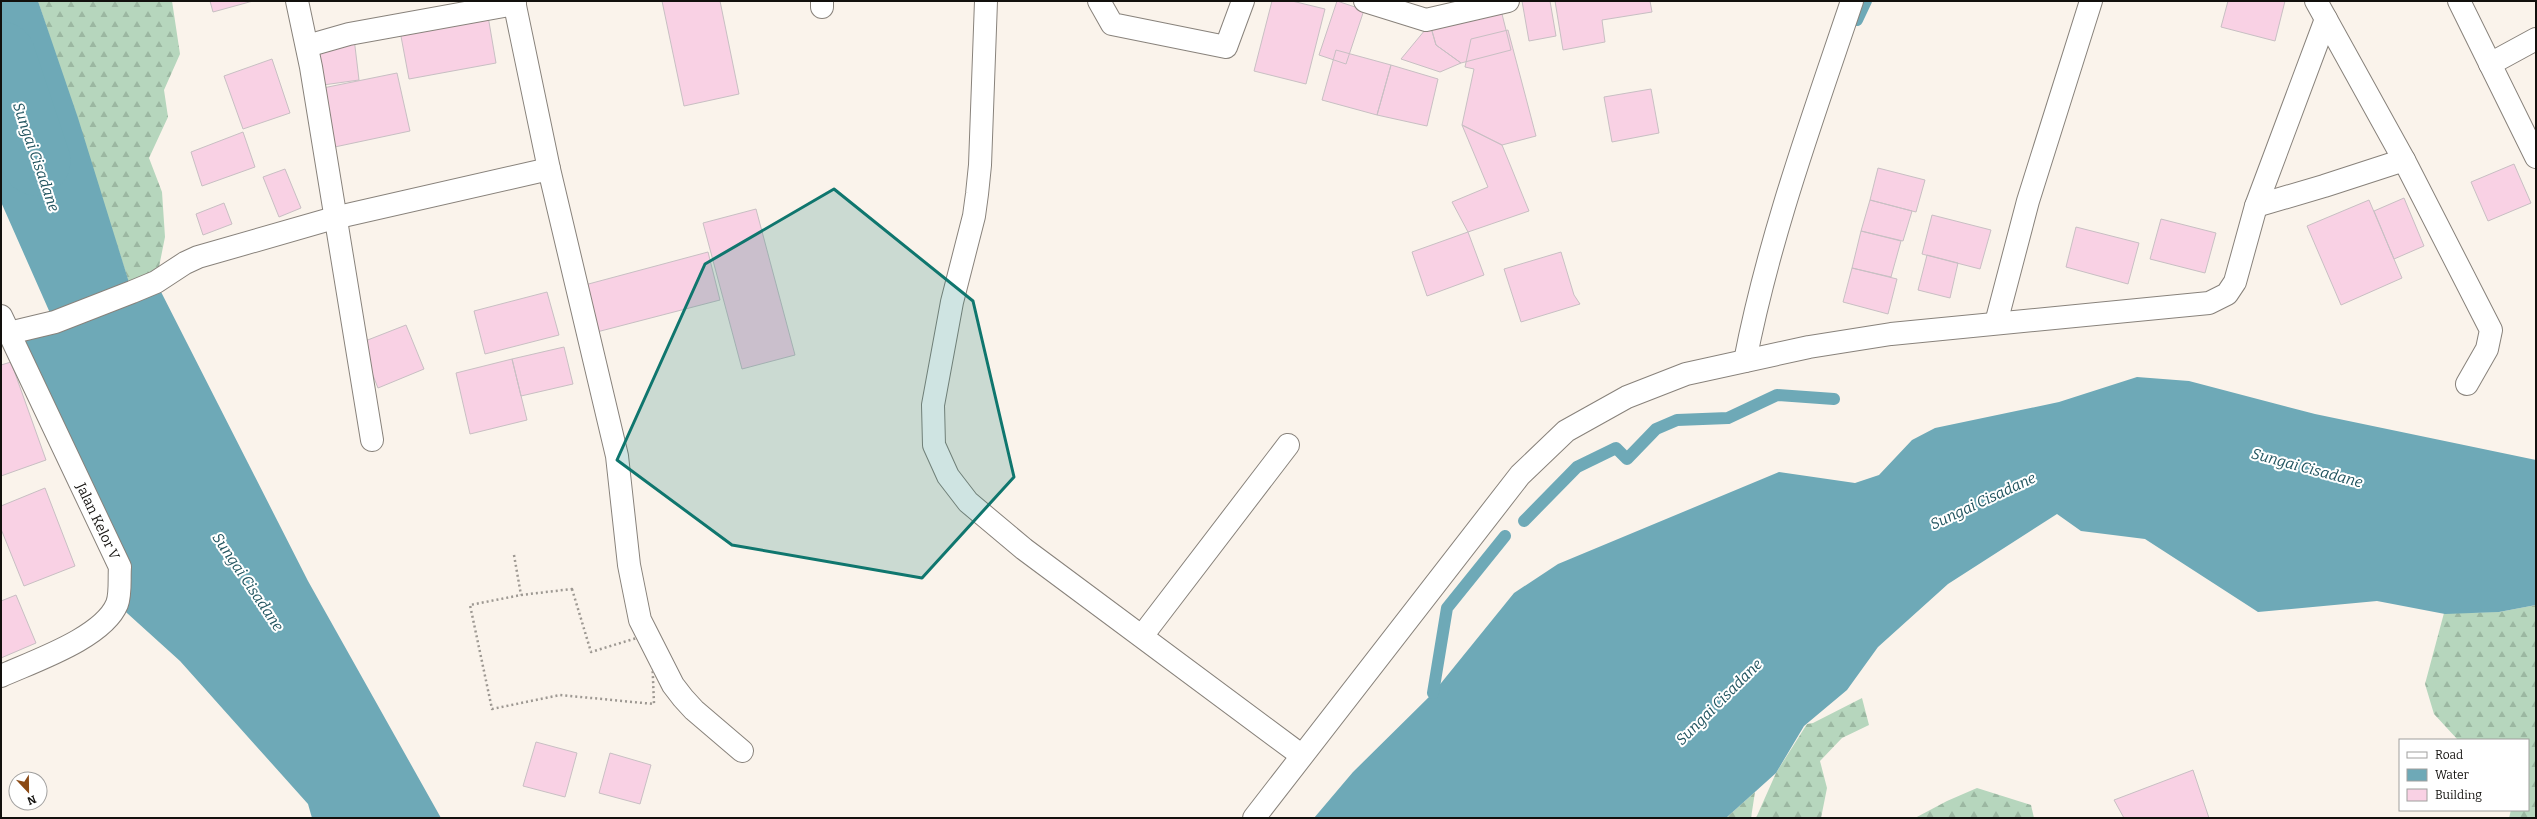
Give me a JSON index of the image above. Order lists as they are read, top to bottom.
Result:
{
  "streets": {
    "street": ["Jalan Kelor V"]
  },
  "water": ["Sungai Cisadane"],
  "legend": ["Road", "Water", "Building"],
  "north": "bottom"
}
